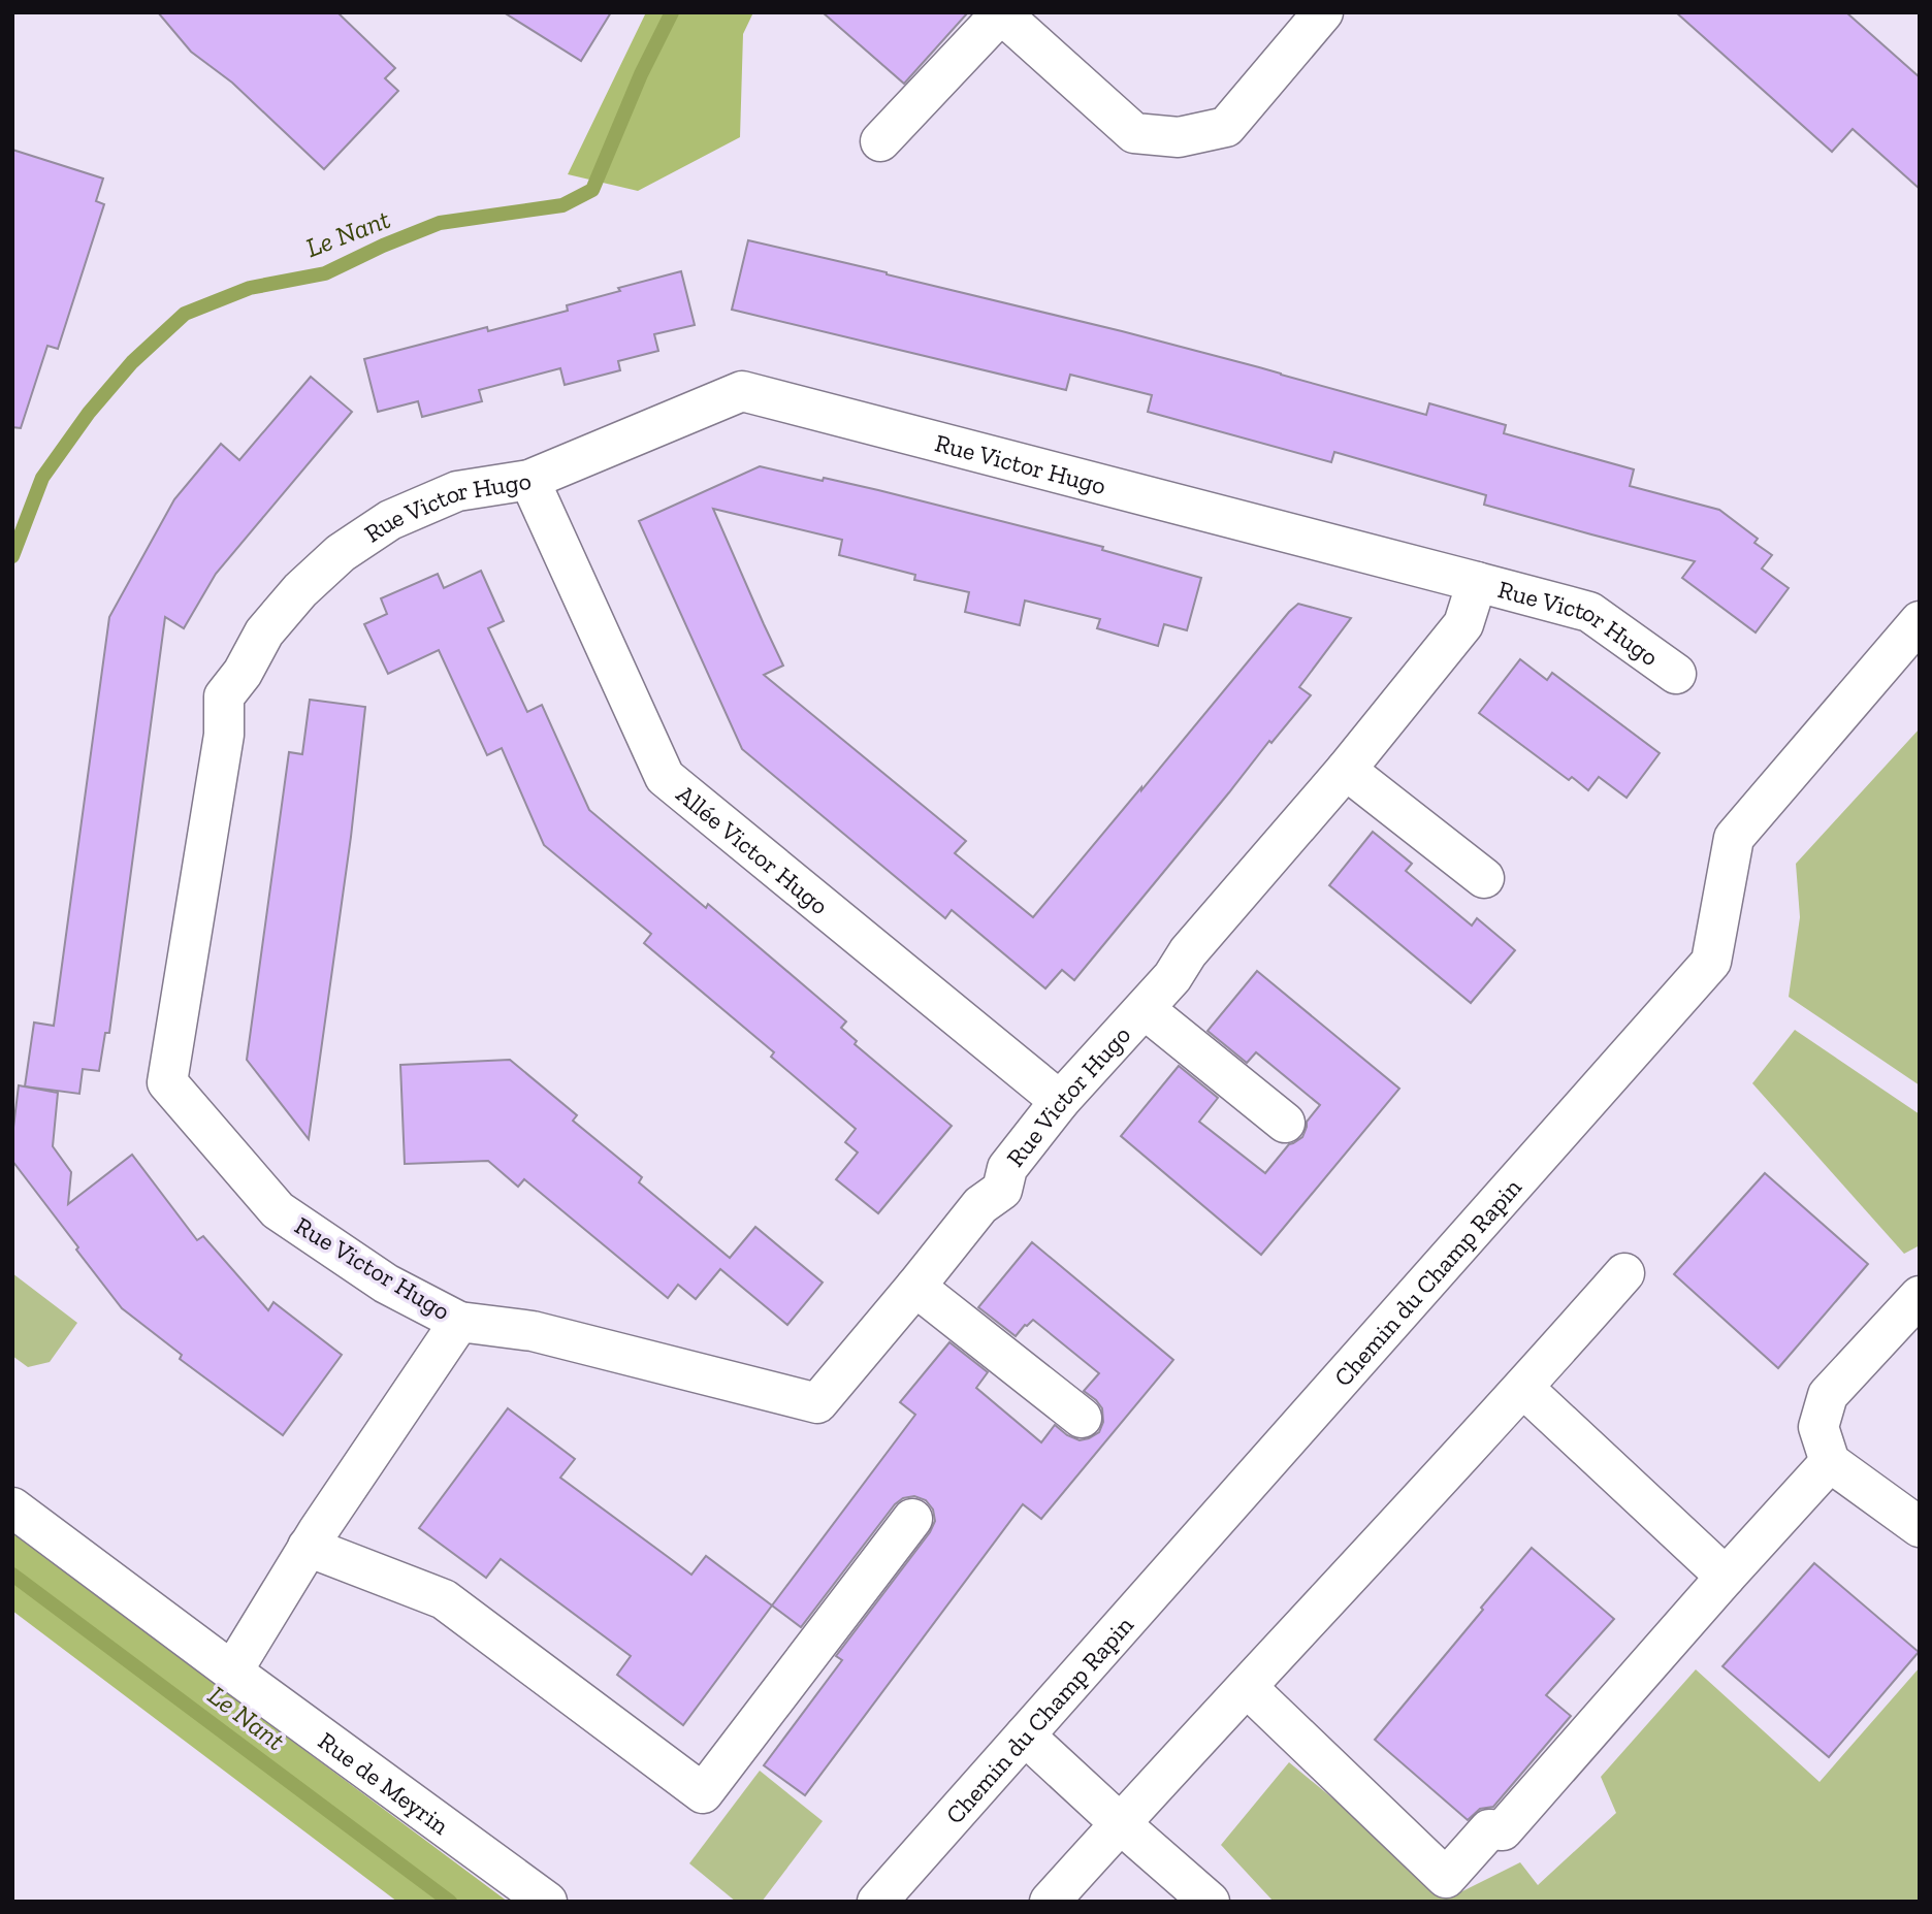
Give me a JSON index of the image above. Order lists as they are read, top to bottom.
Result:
{
  "streets": {
    "street": [
      "Rue Victor Hugo",
      "Allée Victor Hugo",
      "Chemin du Champ Rapin",
      "Rue de Meyrin"
    ]
  },
  "crossings": [
    ["Rue Victor Hugo", "Allée Victor Hugo"],
    ["Rue Victor Hugo", "Rue de Meyrin"]
  ],
  "water": ["Le Nant"]
}
